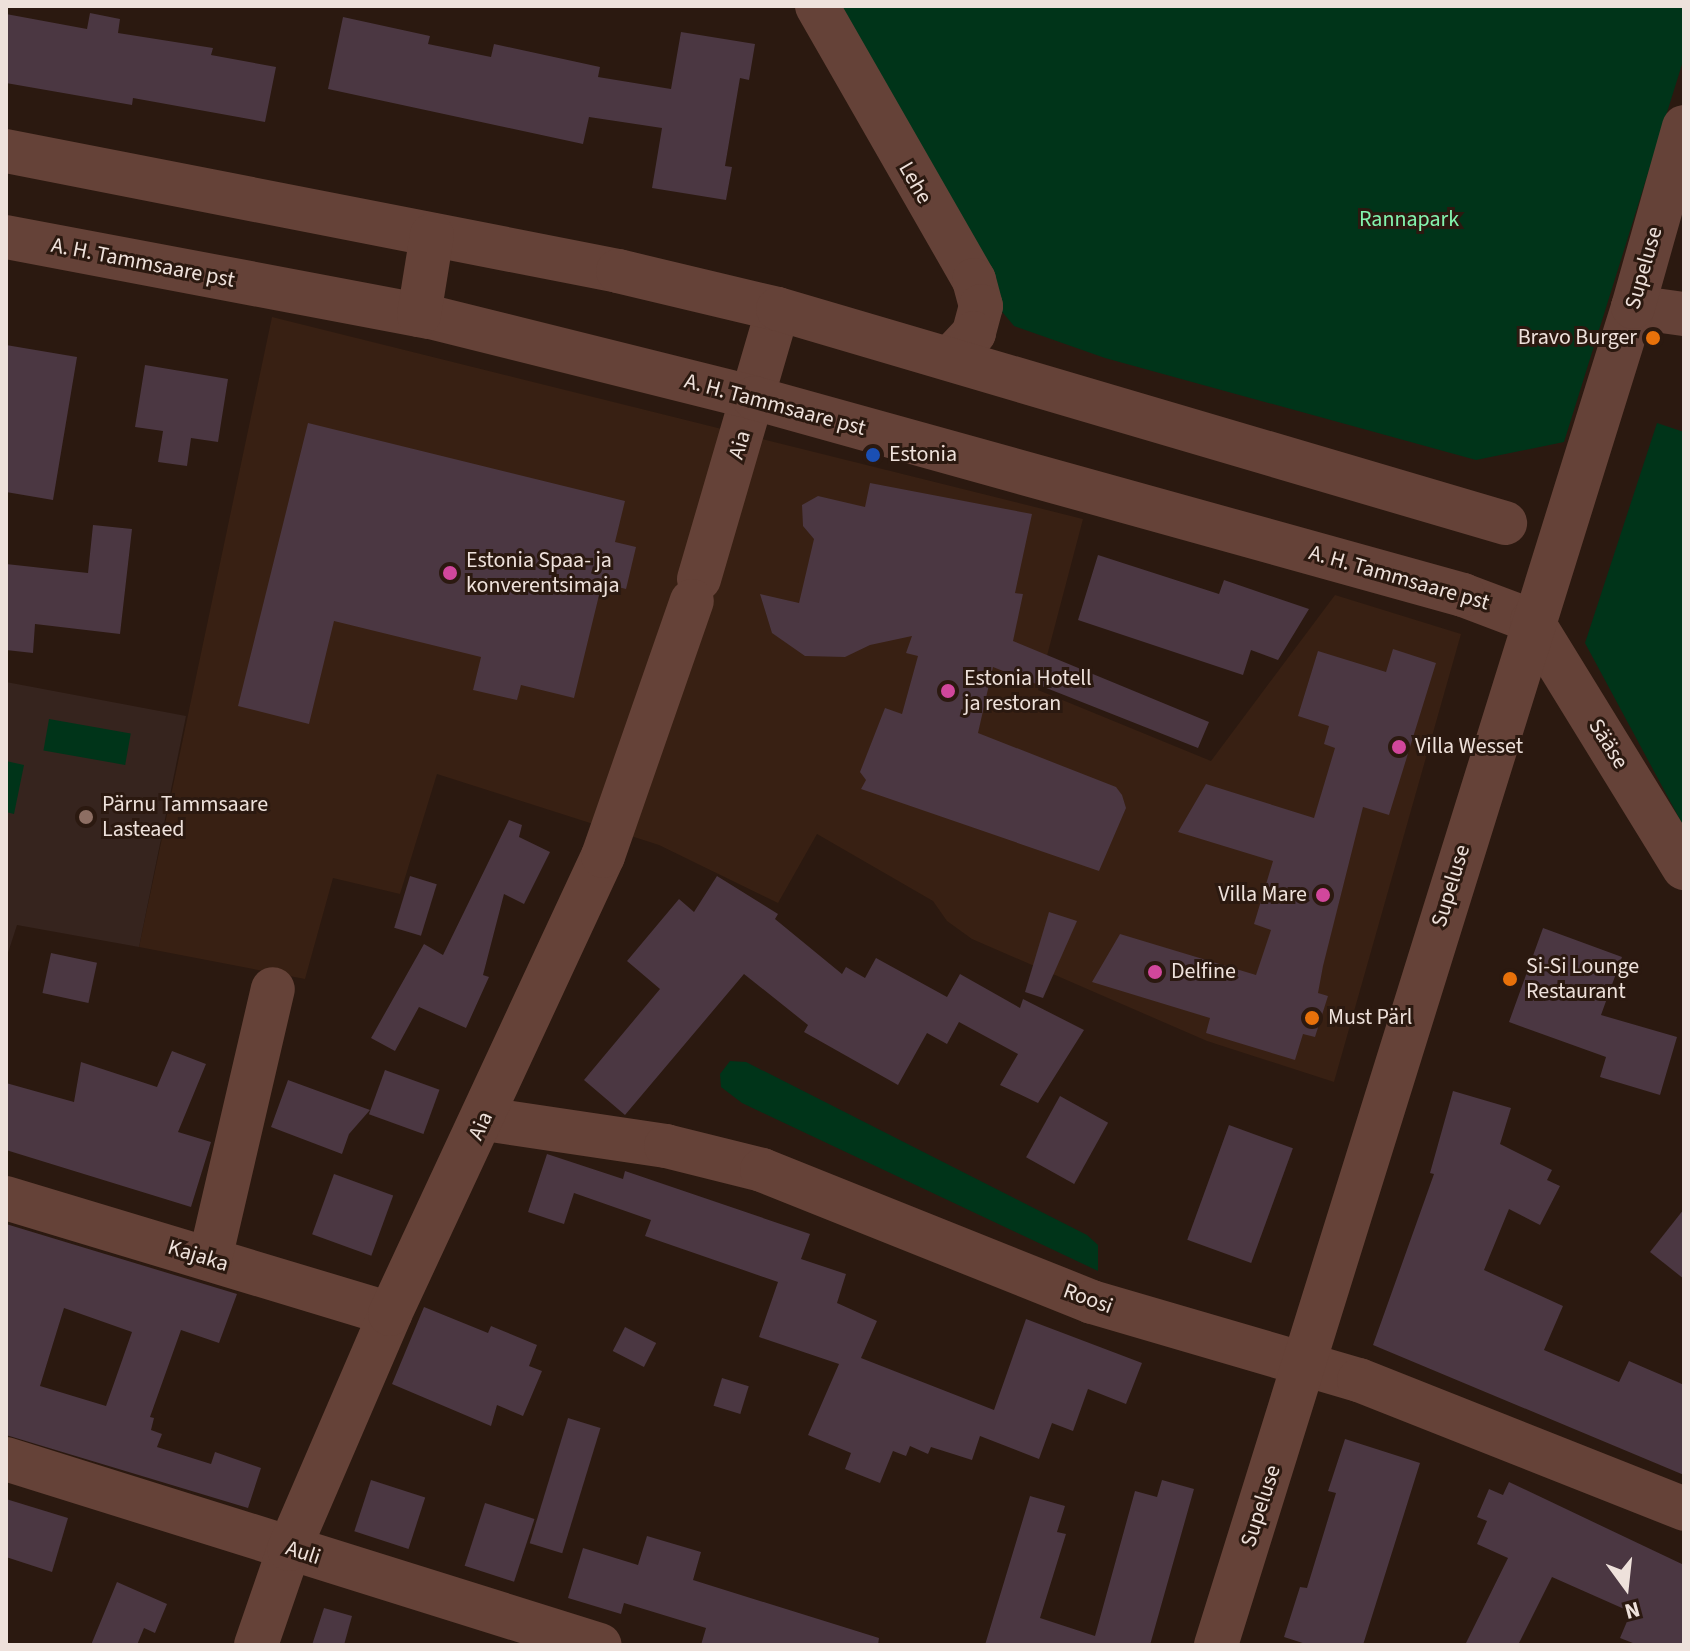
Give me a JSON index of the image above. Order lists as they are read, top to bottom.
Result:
{
  "streets": {
    "street": [
      "Lehe",
      "A. H. Tammsaare pst",
      "Supeluse",
      "Aia",
      "Sääse",
      "Kajaka",
      "Roosi",
      "Auli"
    ]
  },
  "crossings": [
    ["A. H. Tammsaare pst", "Supeluse"],
    ["A. H. Tammsaare pst", "Aia"],
    ["A. H. Tammsaare pst", "Sääse"],
    ["Supeluse", "Sääse"],
    ["Supeluse", "Roosi"],
    ["Aia", "Kajaka"],
    ["Aia", "Roosi"],
    ["Aia", "Auli"]
  ],
  "parks": ["Rannapark"],
  "places": [
    "Bravo Burger",
    "Estonia",
    "Estonia Spaa- ja konverentsimaja",
    "Estonia Hotell ja restoran",
    "Villa Wesset",
    "Pärnu Tammsaare Lasteaed",
    "Villa Mare",
    "Delfine",
    "Si-Si Lounge Restaurant",
    "Must Pärl"
  ],
  "north": "bottom"
}
